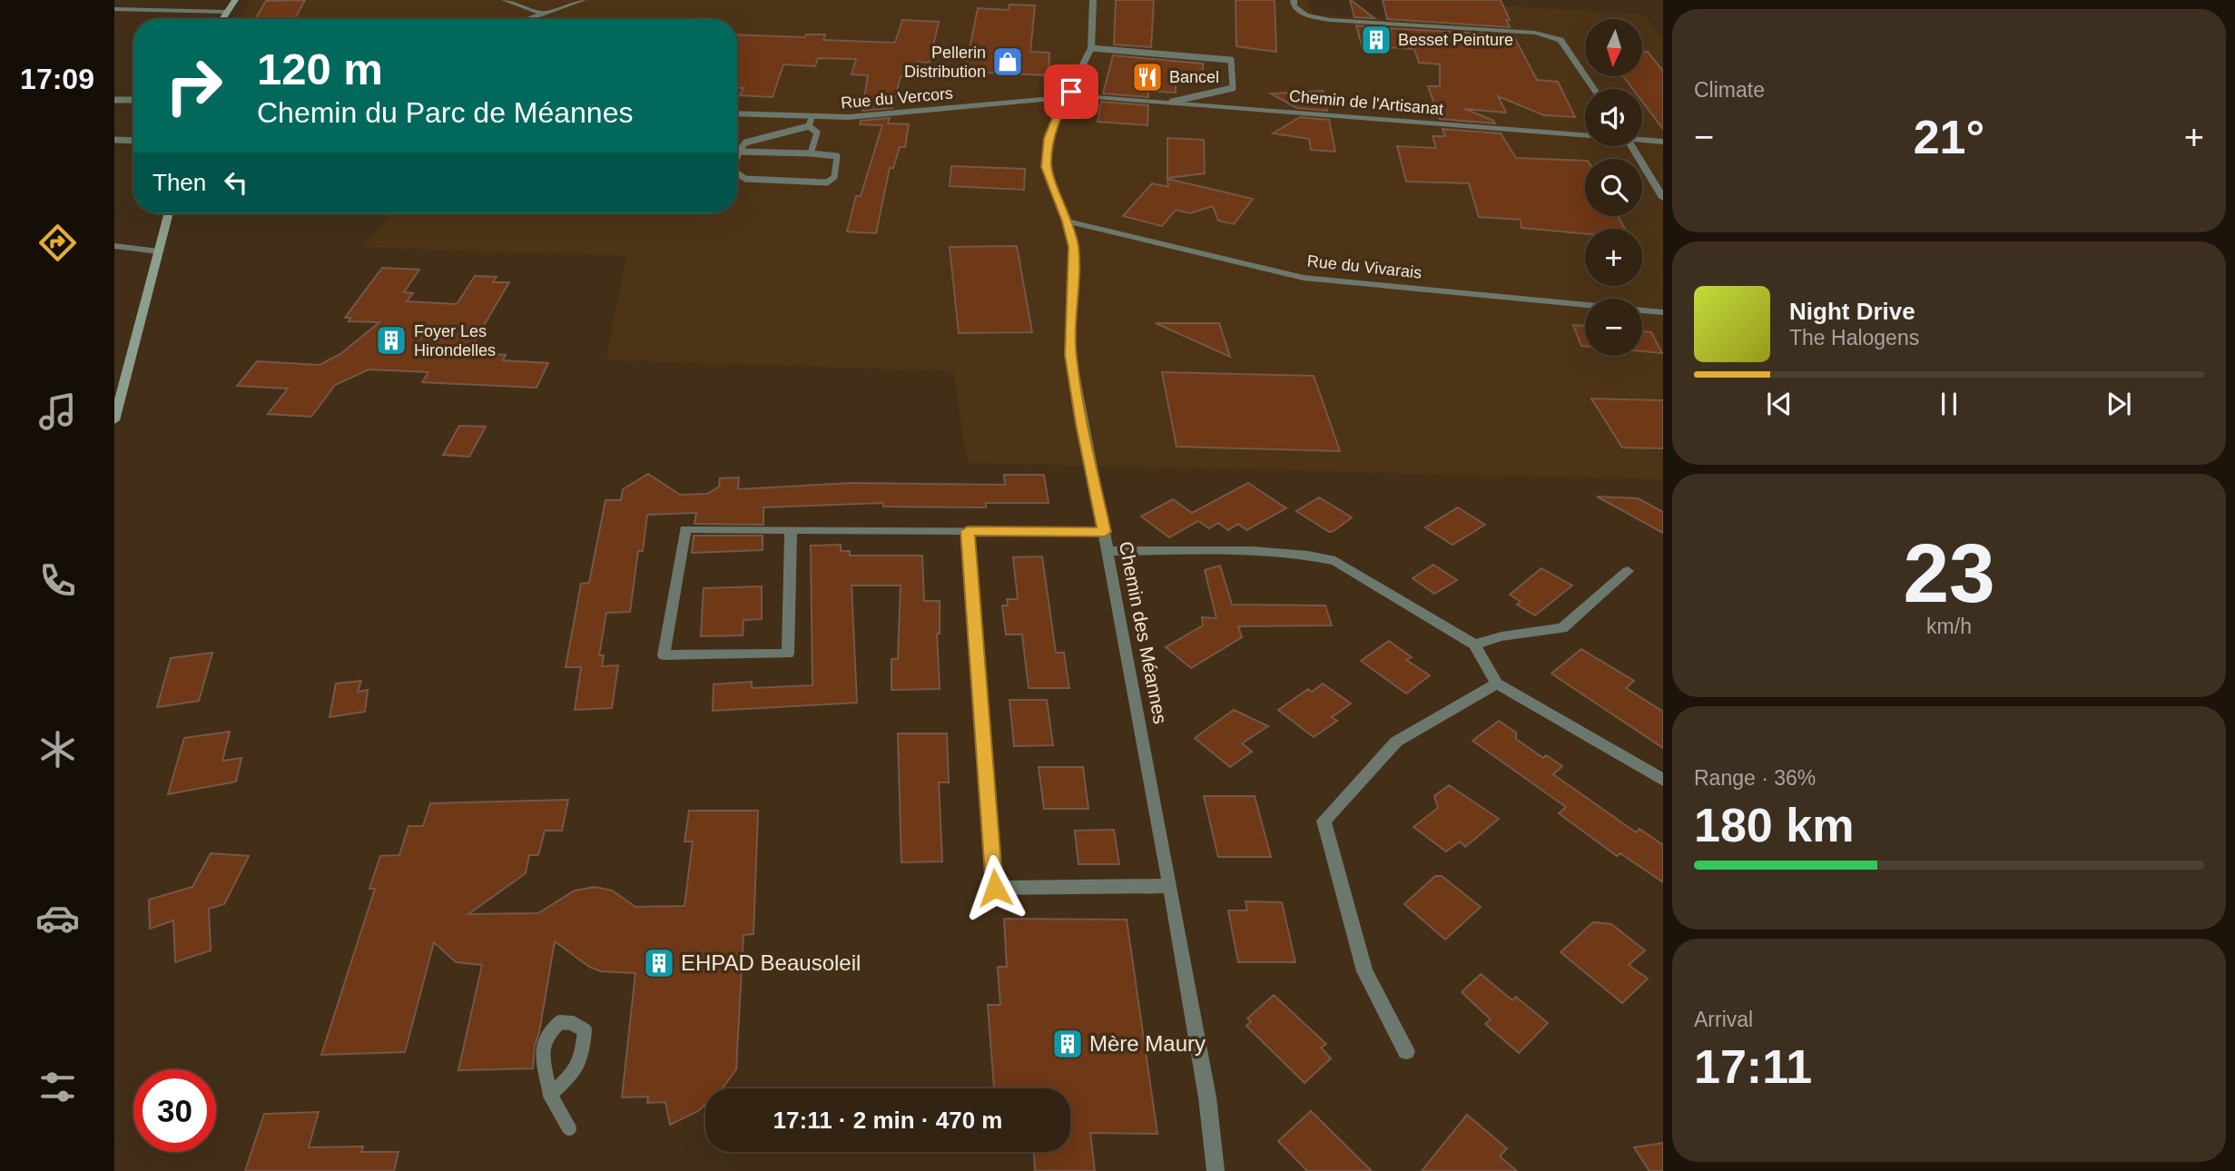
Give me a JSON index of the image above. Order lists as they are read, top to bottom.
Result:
{
  "streets": {
    "street": [
      "Rue du Vercors",
      "Chemin de l'Artisanat",
      "Rue du Vivarais",
      "Chemin des Méannes"
    ]
  },
  "crossings": [
    ["Rue du Vercors", "Chemin de l'Artisanat"],
    ["Rue du Vercors", "Chemin des Méannes"],
    ["Chemin de l'Artisanat", "Chemin des Méannes"],
    ["Rue du Vivarais", "Chemin des Méannes"]
  ],
  "places": {
    "building": [
      "Besset Peinture",
      "Foyer Les Hirondelles",
      "EHPAD Beausoleil",
      "Mère Maury"
    ],
    "shop": ["Pellerin Distribution"],
    "restaurant": ["Bancel"]
  },
  "north": "bottom",
  "page": {
    "tabs": "17:09",
    "tile": [
      "Climate",
      ["23", "km/h"],
      ["Range · 36%", "180 km"],
      ["Arrival", "17:11"]
    ],
    "map_buttons": ["+", "−"],
    "turn": ["120 m", "Chemin du Parc de Méannes"],
    "heat": ["−", "21°", "+"],
    "then": "Then",
    "song": ["Night Drive", "The Halogens"],
    "limit": "30",
    "trip": "17:11 · 2 min · 470 m"
  }
}
